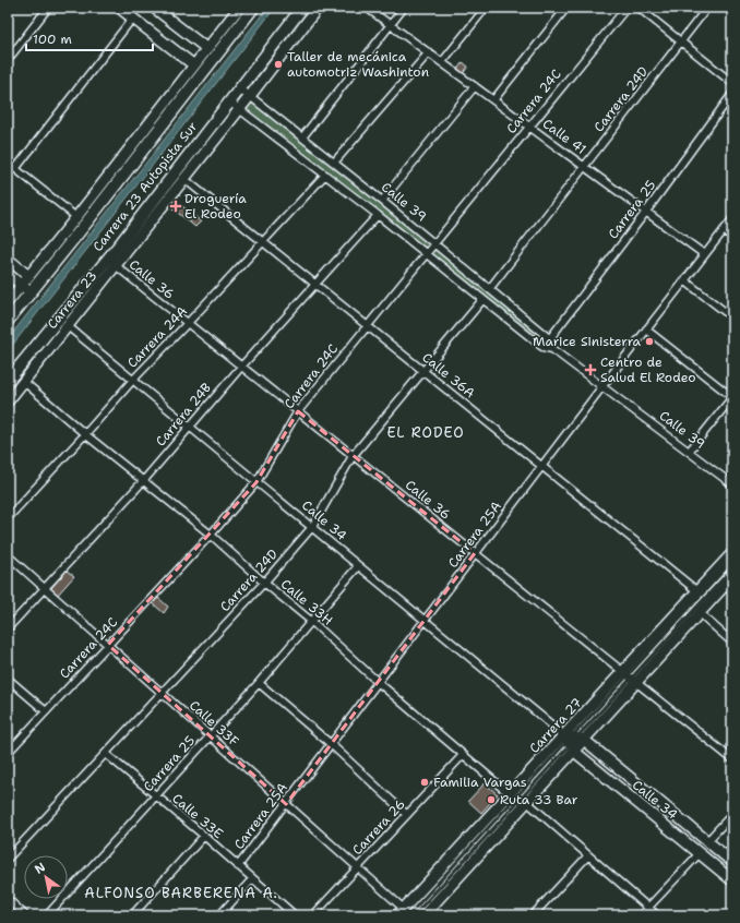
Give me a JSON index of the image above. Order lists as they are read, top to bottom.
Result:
{
  "streets": {
    "main road": ["Carrera 23 Autopista Sur"],
    "street": [
      "Carrera 24D",
      "Carrera 24C",
      "Calle 41",
      "Calle 39",
      "Carrera 25",
      "Calle 36",
      "Carrera 23",
      "Carrera 24A",
      "Calle 36A",
      "Carrera 24B",
      "Calle 34",
      "Carrera 25A",
      "Calle 33H",
      "Calle 33F",
      "Carrera 27",
      "Calle 33E",
      "Carrera 26"
    ]
  },
  "crossings": [
    ["Carrera 24D", "Calle 41"],
    ["Carrera 24D", "Calle 39"],
    ["Carrera 24D", "Calle 36"],
    ["Carrera 24D", "Calle 36A"],
    ["Carrera 24D", "Calle 34"],
    ["Carrera 24D", "Calle 33H"],
    ["Carrera 24D", "Calle 33F"],
    ["Carrera 24D", "Calle 33E"],
    ["Carrera 24C", "Calle 41"],
    ["Carrera 24C", "Calle 39"],
    ["Carrera 24C", "Calle 36"],
    ["Carrera 24C", "Calle 36A"],
    ["Carrera 24C", "Calle 34"],
    ["Carrera 24C", "Calle 33H"],
    ["Carrera 24C", "Calle 33F"],
    ["Calle 41", "Carrera 25"],
    ["Calle 41", "Carrera 25A"],
    ["Carrera 23 Autopista Sur", "Calle 39"],
    ["Carrera 23 Autopista Sur", "Calle 36"],
    ["Carrera 23 Autopista Sur", "Carrera 23"],
    ["Calle 39", "Carrera 25"],
    ["Calle 39", "Carrera 23"],
    ["Calle 39", "Carrera 24A"],
    ["Calle 39", "Carrera 24B"],
    ["Calle 39", "Carrera 25A"],
    ["Carrera 25", "Calle 34"],
    ["Carrera 25", "Calle 33H"],
    ["Carrera 25", "Calle 33F"],
    ["Carrera 25", "Calle 33E"],
    ["Calle 36", "Carrera 23"],
    ["Calle 36", "Carrera 24A"],
    ["Calle 36", "Carrera 24B"],
    ["Calle 36", "Carrera 25A"],
    ["Calle 36", "Carrera 27"],
    ["Carrera 23", "Calle 36A"],
    ["Carrera 23", "Calle 34"],
    ["Carrera 23", "Calle 33H"],
    ["Carrera 24A", "Calle 36A"],
    ["Carrera 24A", "Calle 34"],
    ["Carrera 24A", "Calle 33H"],
    ["Calle 36A", "Carrera 24B"],
    ["Calle 36A", "Carrera 25A"],
    ["Calle 36A", "Carrera 27"],
    ["Carrera 24B", "Calle 34"],
    ["Carrera 24B", "Calle 33H"],
    ["Carrera 24B", "Calle 33F"],
    ["Calle 34", "Carrera 25A"],
    ["Calle 34", "Carrera 27"],
    ["Carrera 25A", "Calle 33H"],
    ["Carrera 25A", "Calle 33F"],
    ["Carrera 25A", "Calle 33E"],
    ["Calle 33H", "Carrera 27"],
    ["Calle 33H", "Carrera 26"],
    ["Calle 33F", "Carrera 27"],
    ["Calle 33F", "Carrera 26"]
  ],
  "districts": ["EL RODEO", "ALFONSO BARBERENA A."],
  "places": {
    "other": [
      "Taller de mecánica automotriz Washinton",
      "Marice Sinisterra",
      "Familia Vargas",
      "Ruta 33 Bar"
    ],
    "health": ["Droguería El Rodeo", "Centro de Salud El Rodeo"]
  },
  "scale_bar": "100 m",
  "north": "top left"
}
